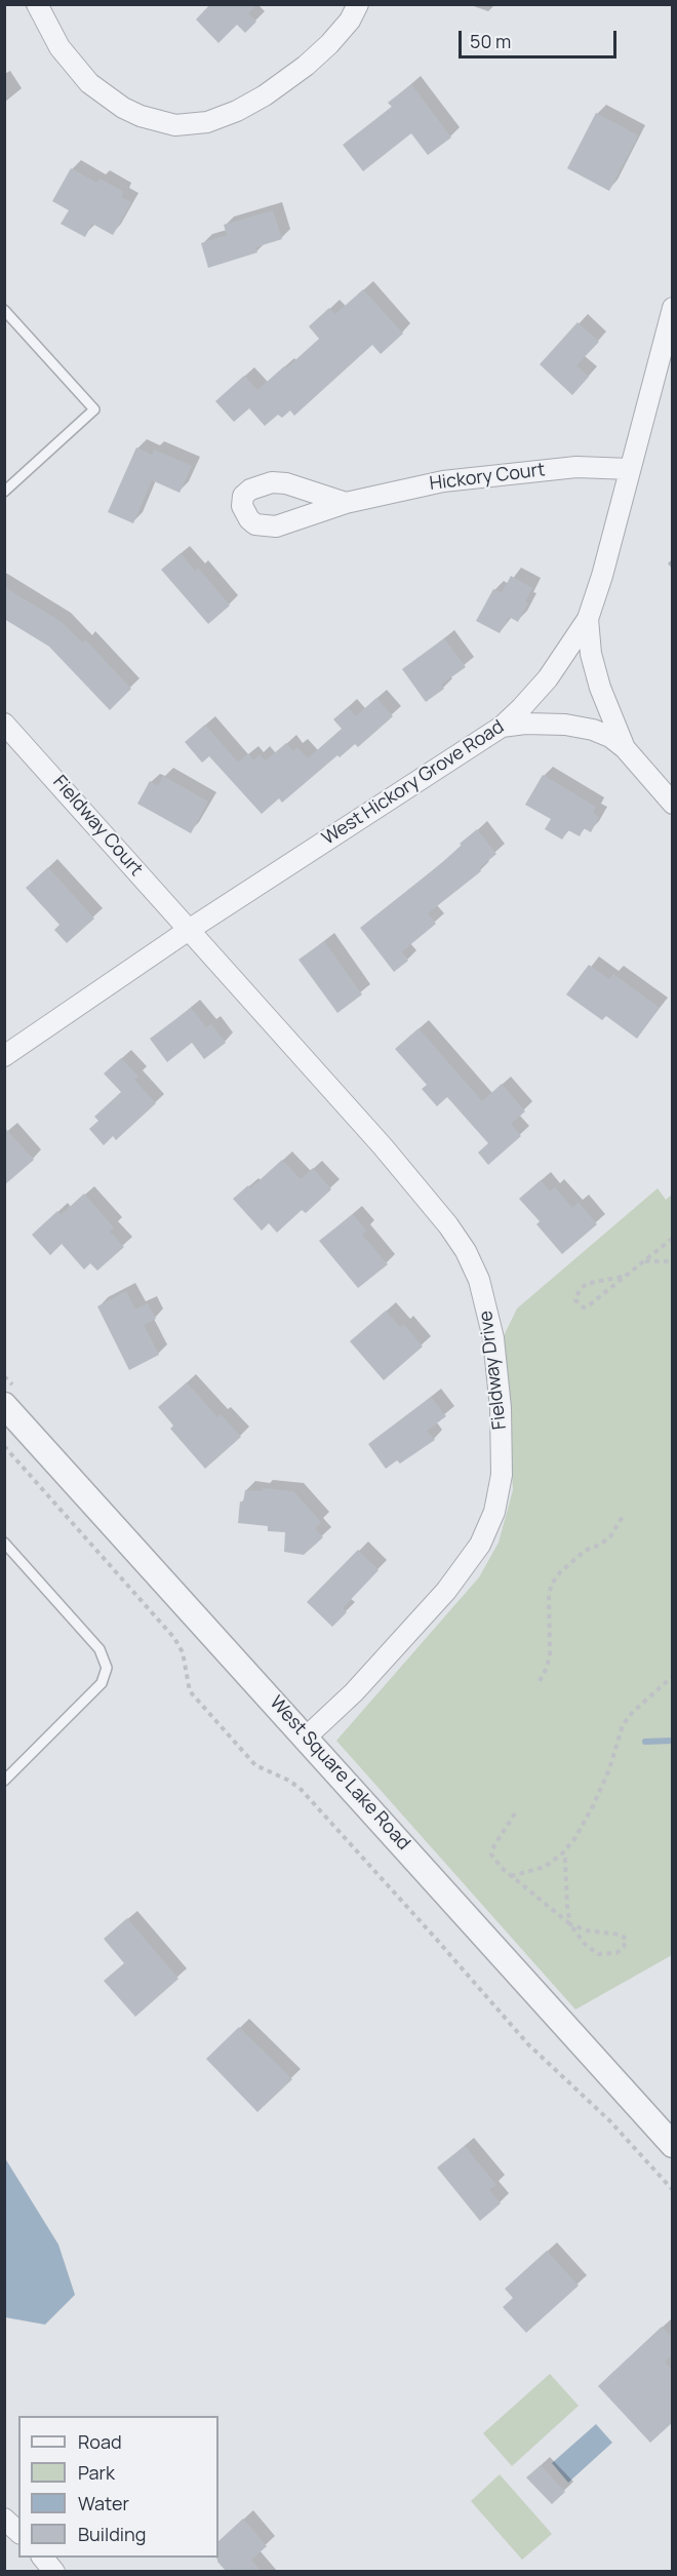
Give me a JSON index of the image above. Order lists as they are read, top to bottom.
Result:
{
  "streets": {
    "street": [
      "Hickory Court",
      "West Hickory Grove Road",
      "Fieldway Court",
      "Fieldway Drive",
      "West Square Lake Road"
    ]
  },
  "crossings": [
    ["Hickory Court", "West Hickory Grove Road"],
    ["West Hickory Grove Road", "Fieldway Court"],
    ["West Hickory Grove Road", "Fieldway Drive"],
    ["Fieldway Court", "Fieldway Drive"],
    ["Fieldway Drive", "West Square Lake Road"]
  ],
  "legend": [
    "Road",
    "Park",
    "Water",
    "Building"
  ],
  "scale_bar": "50 m"
}
